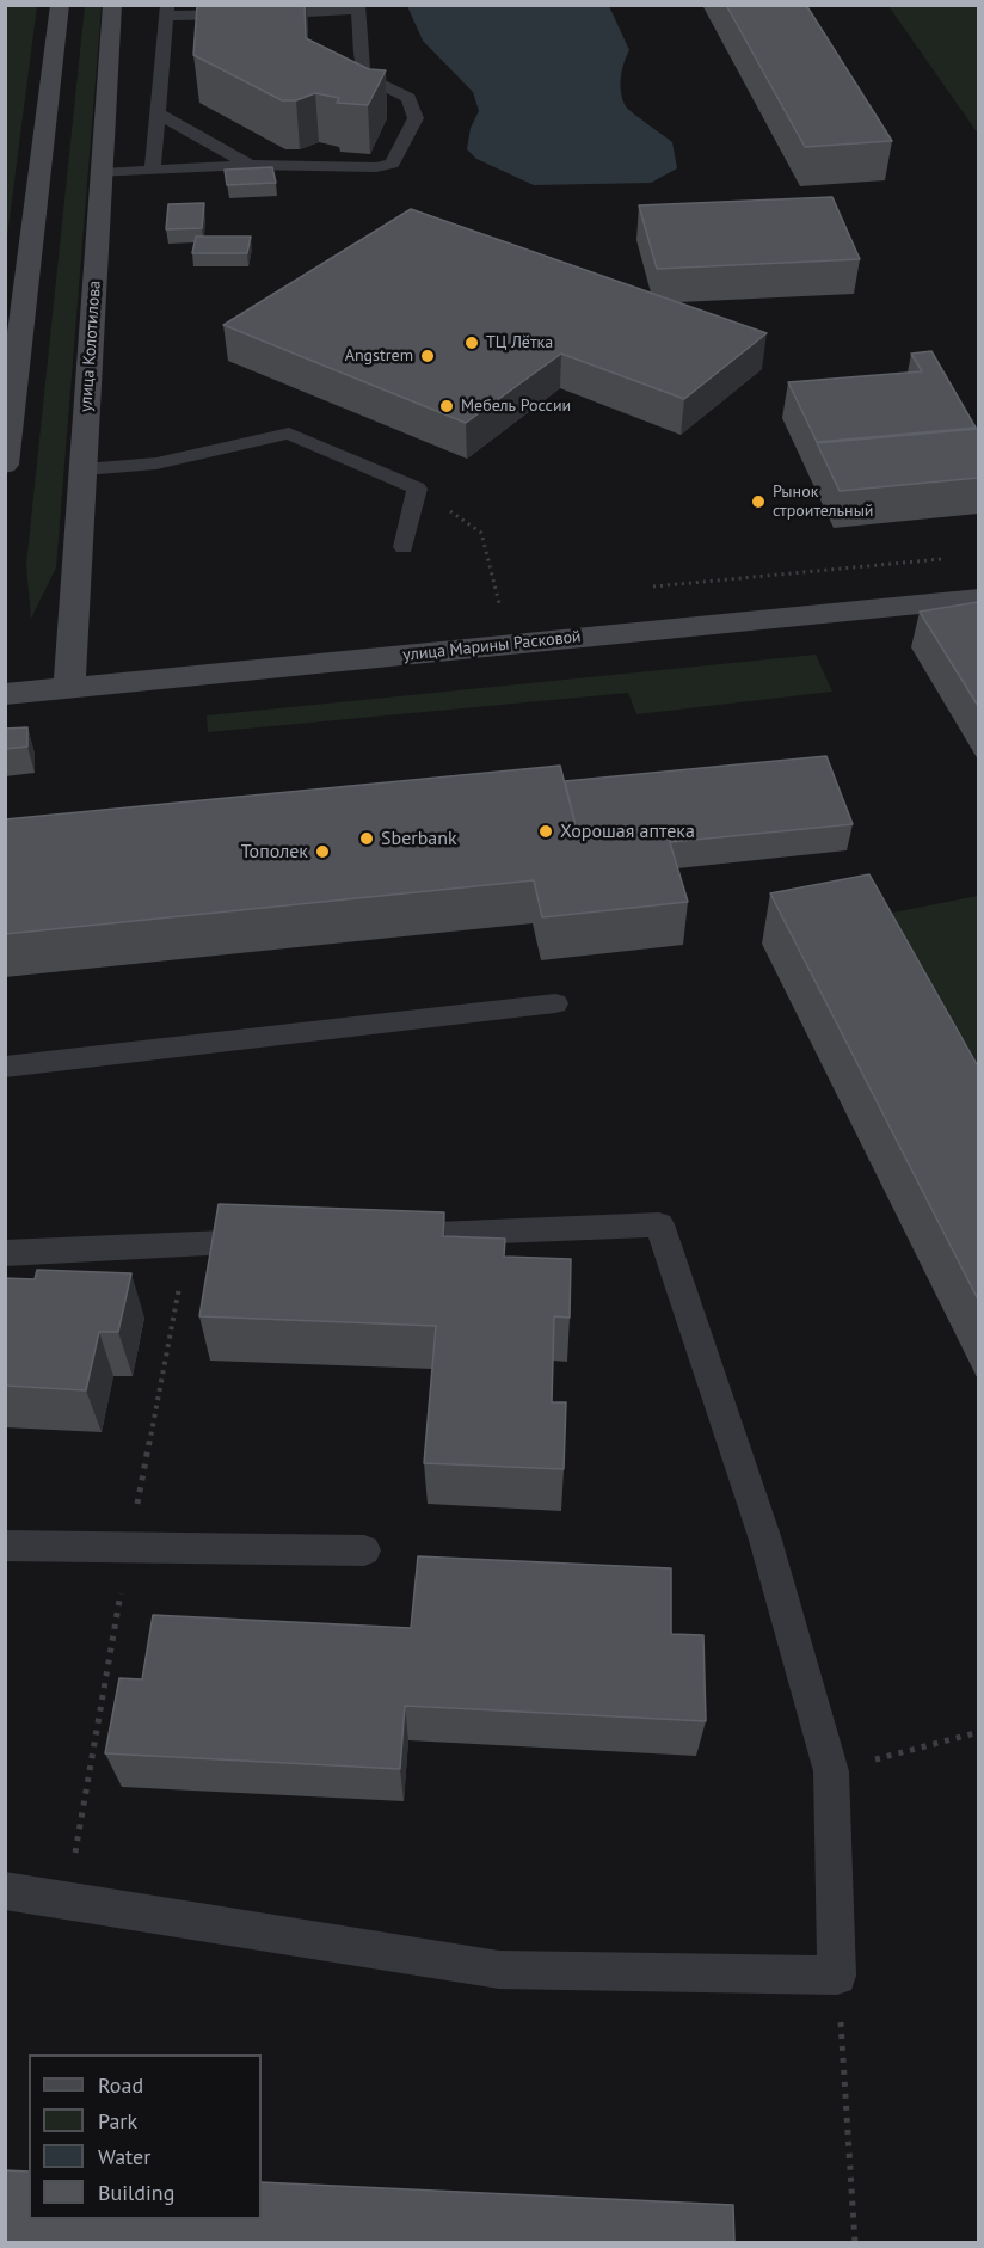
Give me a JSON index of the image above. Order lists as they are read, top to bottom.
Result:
{
  "streets": {
    "main road": ["улица Колотилова", "улица Марины Расковой"]
  },
  "crossings": [
    ["улица Колотилова", "улица Марины Расковой"]
  ],
  "places": [
    "ТЦ Лётка",
    "Angstrem",
    "Мебель России",
    "Рынок строительный",
    "Хорошая аптека",
    "Sberbank",
    "Тополек"
  ],
  "legend": [
    "Road",
    "Park",
    "Water",
    "Building"
  ]
}
